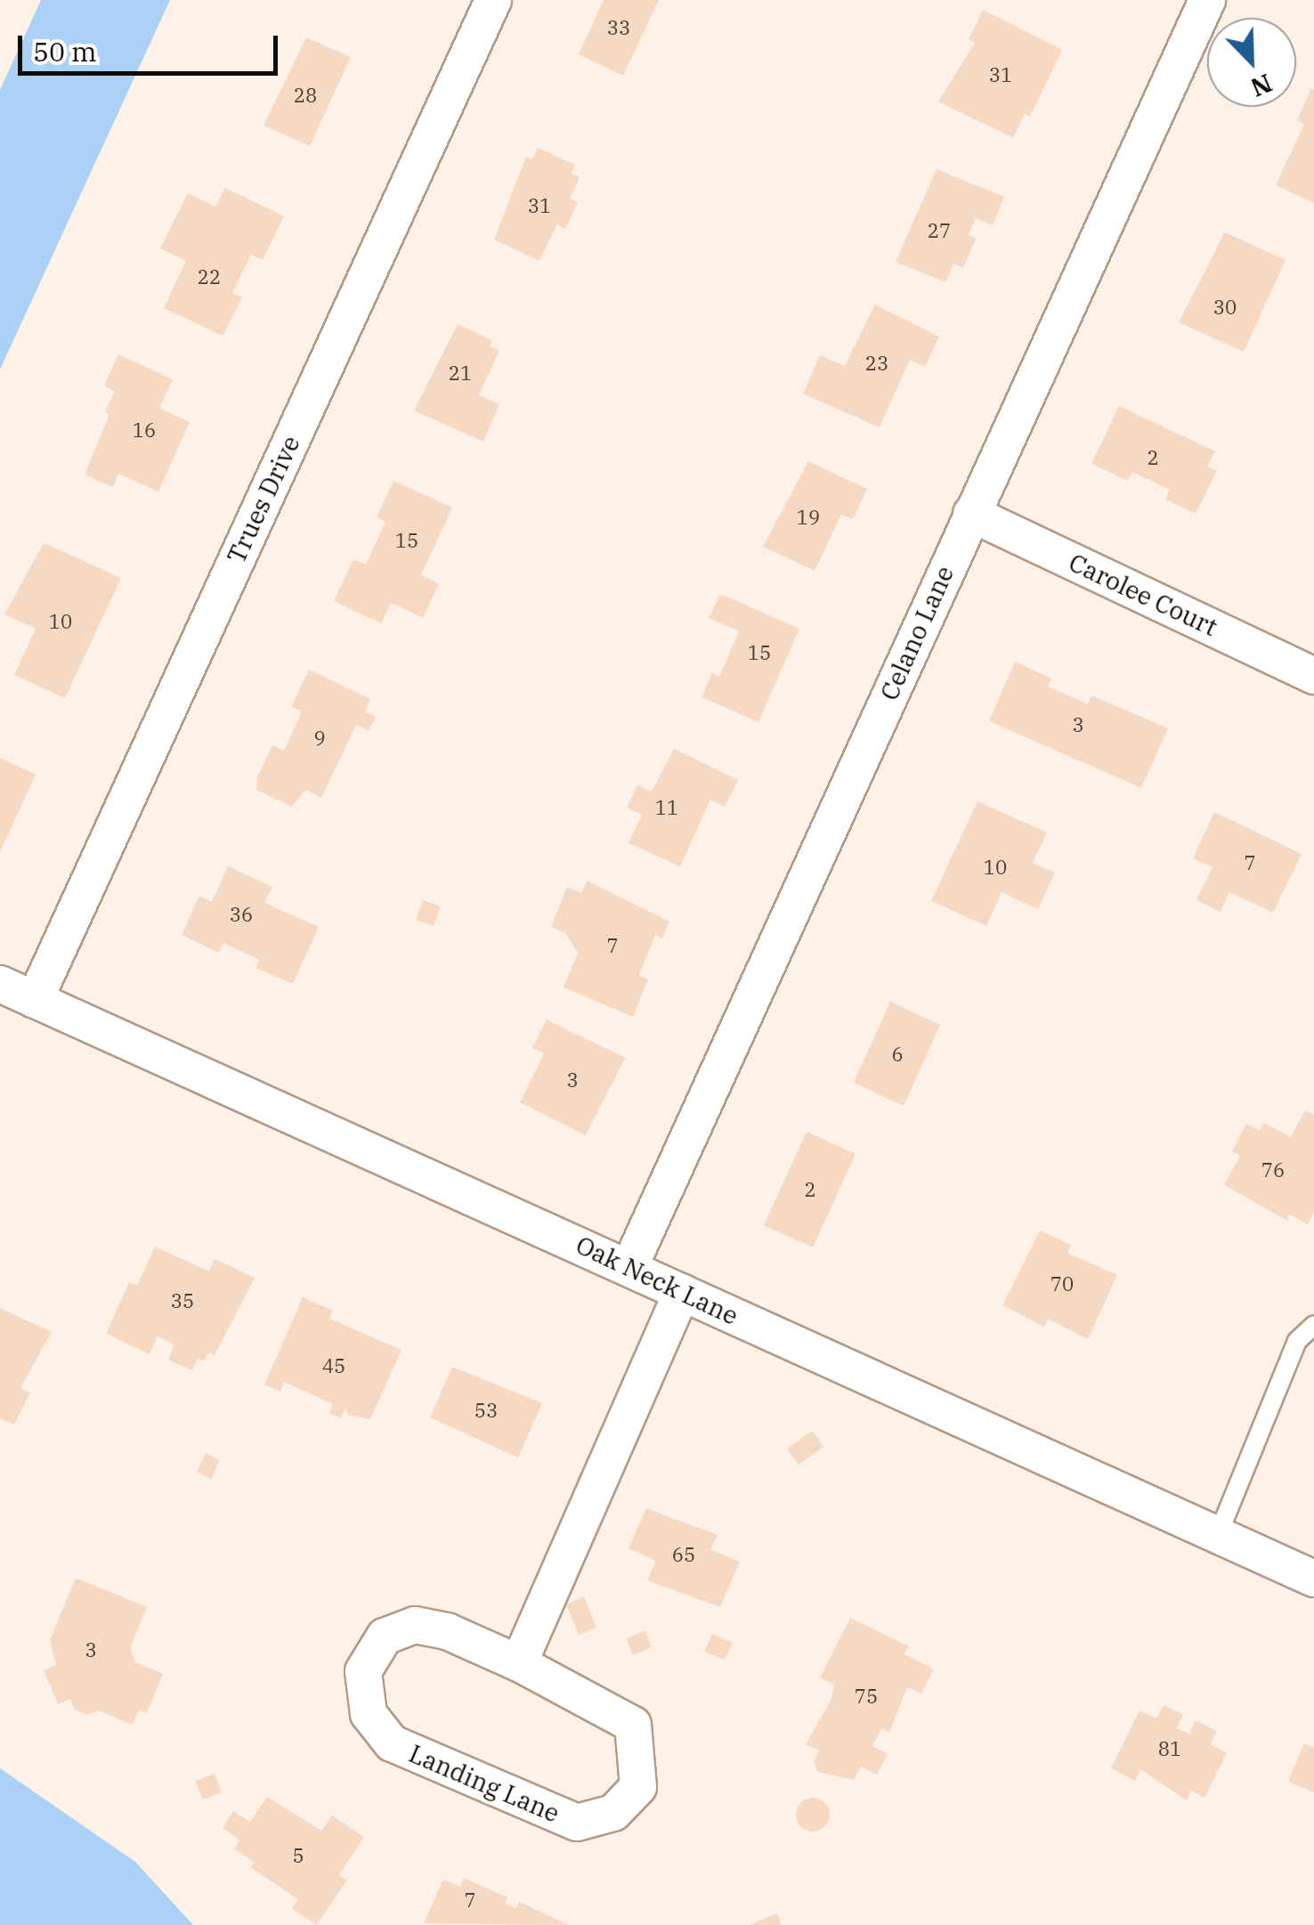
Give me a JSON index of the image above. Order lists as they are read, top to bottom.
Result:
{
  "streets": {
    "street": [
      "Trues Drive",
      "Carolee Court",
      "Celano Lane",
      "Oak Neck Lane",
      "Landing Lane"
    ]
  },
  "crossings": [
    ["Trues Drive", "Oak Neck Lane"],
    ["Carolee Court", "Celano Lane"],
    ["Celano Lane", "Oak Neck Lane"]
  ],
  "house_numbers": [
    "33",
    "31",
    "28",
    "31",
    "27",
    "22",
    "30",
    "23",
    "21",
    "16",
    "2",
    "19",
    "15",
    "10",
    "15",
    "3",
    "9",
    "11",
    "7",
    "10",
    "36",
    "7",
    "6",
    "3",
    "76",
    "2",
    "70",
    "35",
    "45",
    "53",
    "65",
    "3",
    "75",
    "81",
    "5",
    "7"
  ],
  "scale_bar": "50 m",
  "north": "bottom right"
}
